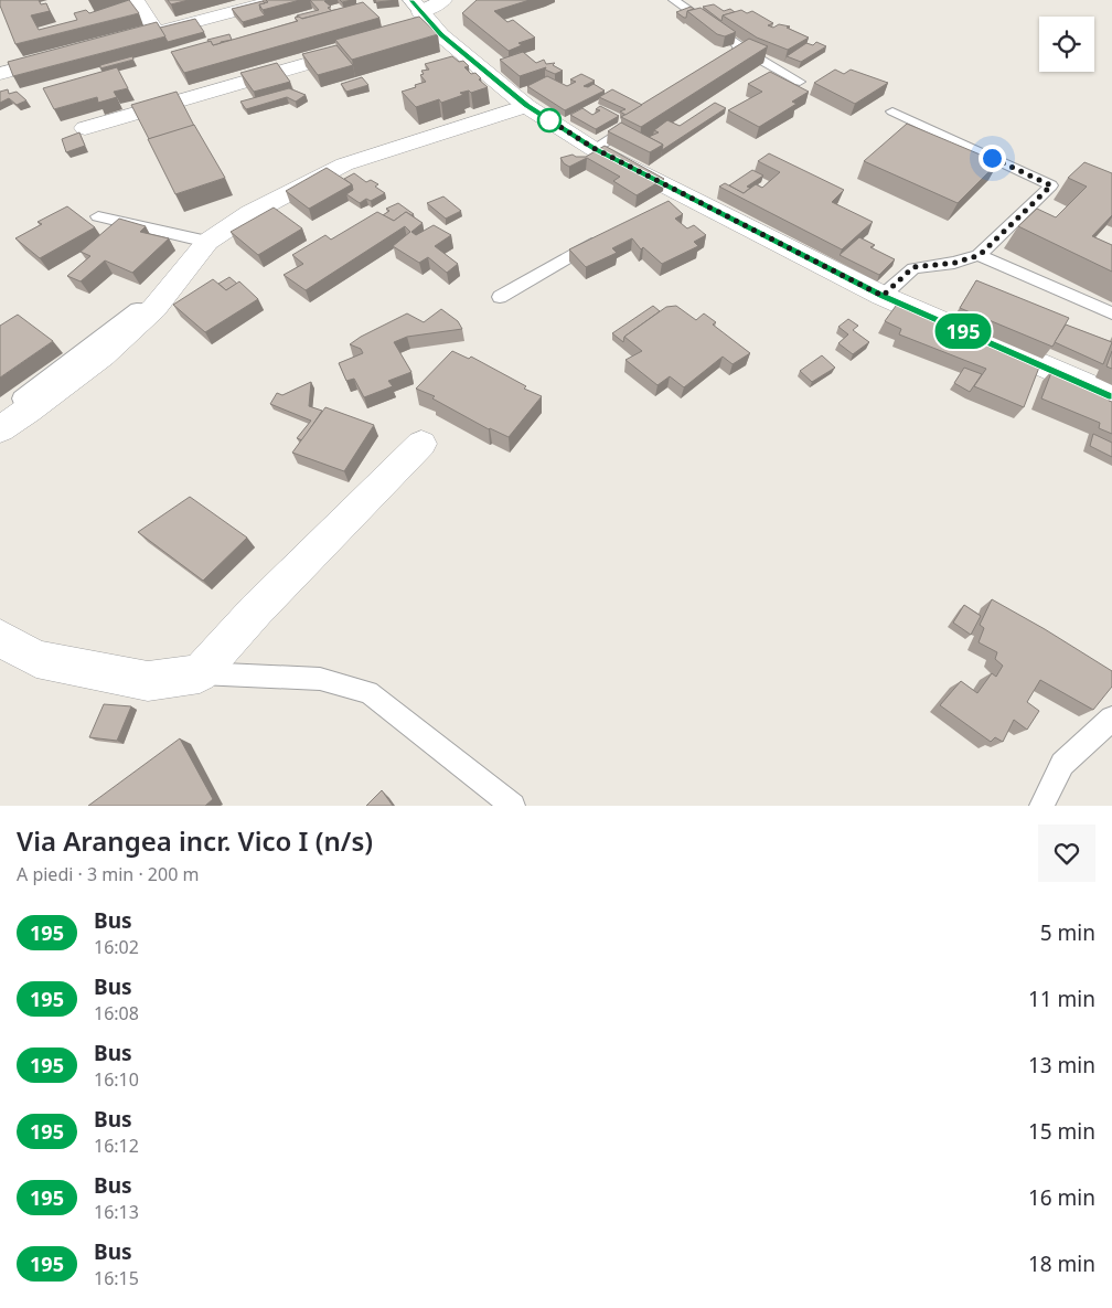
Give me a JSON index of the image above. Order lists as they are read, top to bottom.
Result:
{
  "lines": ["bus line 195"],
  "page": {
    "on_map": "195",
    "heading": ["Via Arangea incr. Vico I (n/s)", "A piedi · 3 min · 200 m"],
    "list": [
      {
        "mark": "195",
        "name": "Bus",
        "note": "16:02",
        "value": "5 min"
      },
      {
        "mark": "195",
        "name": "Bus",
        "note": "16:08",
        "value": "11 min"
      },
      {
        "mark": "195",
        "name": "Bus",
        "note": "16:10",
        "value": "13 min"
      },
      {
        "mark": "195",
        "name": "Bus",
        "note": "16:12",
        "value": "15 min"
      },
      {
        "mark": "195",
        "name": "Bus",
        "note": "16:13",
        "value": "16 min"
      },
      {
        "mark": "195",
        "name": "Bus",
        "note": "16:15",
        "value": "18 min"
      }
    ]
  }
}
